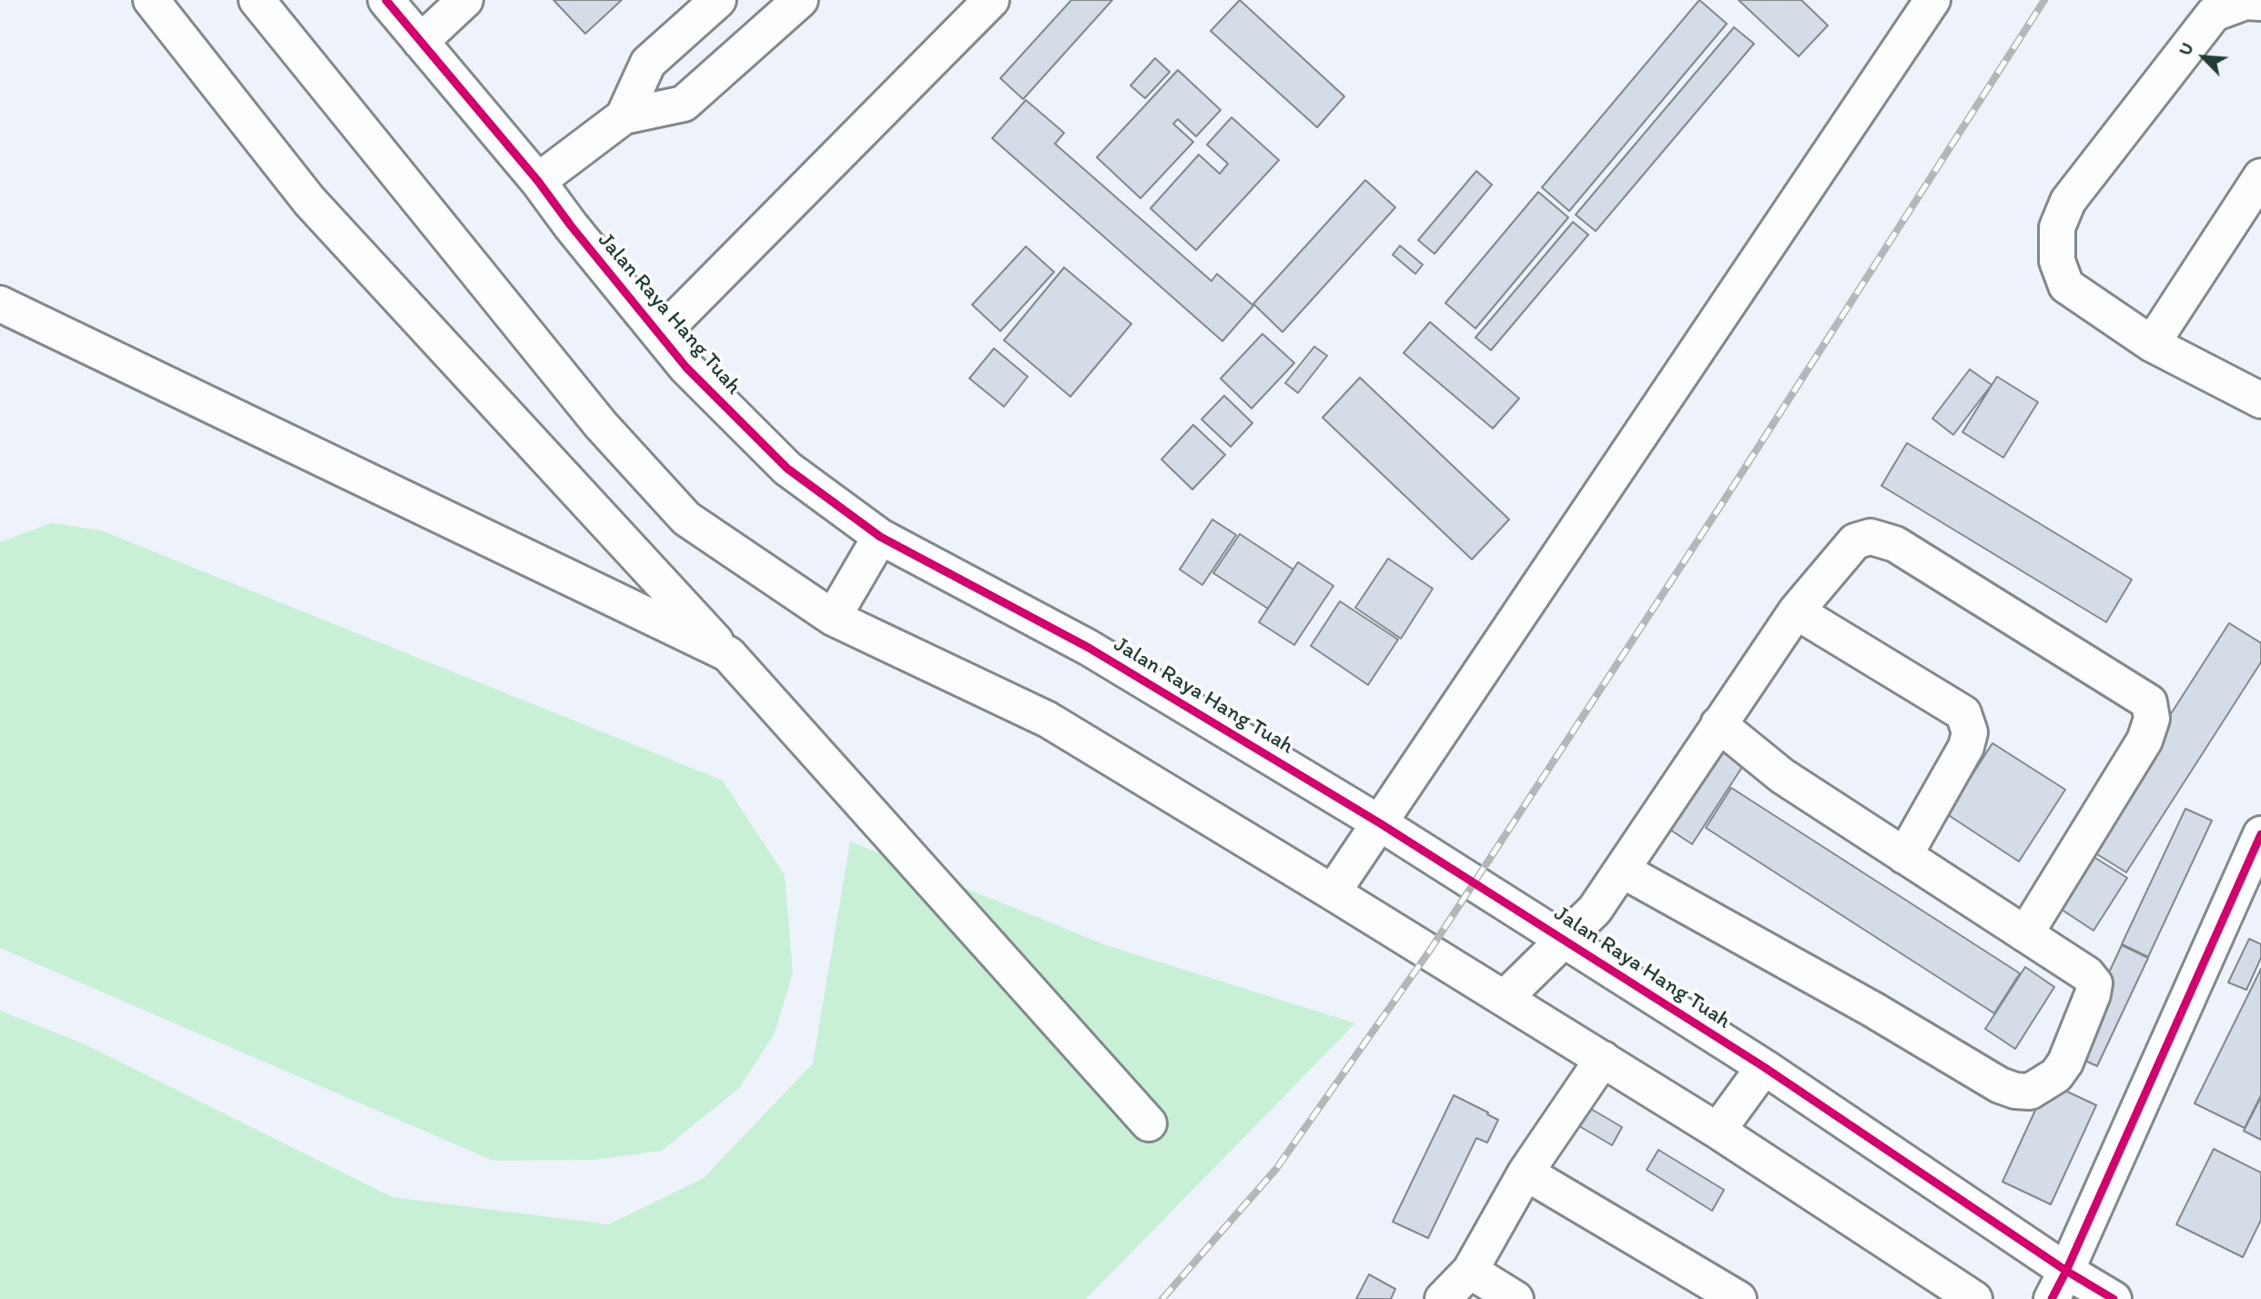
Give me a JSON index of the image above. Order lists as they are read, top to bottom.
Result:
{
  "streets": {
    "street": ["Jalan Raya Hang Tuah"]
  },
  "north": "top left"
}
